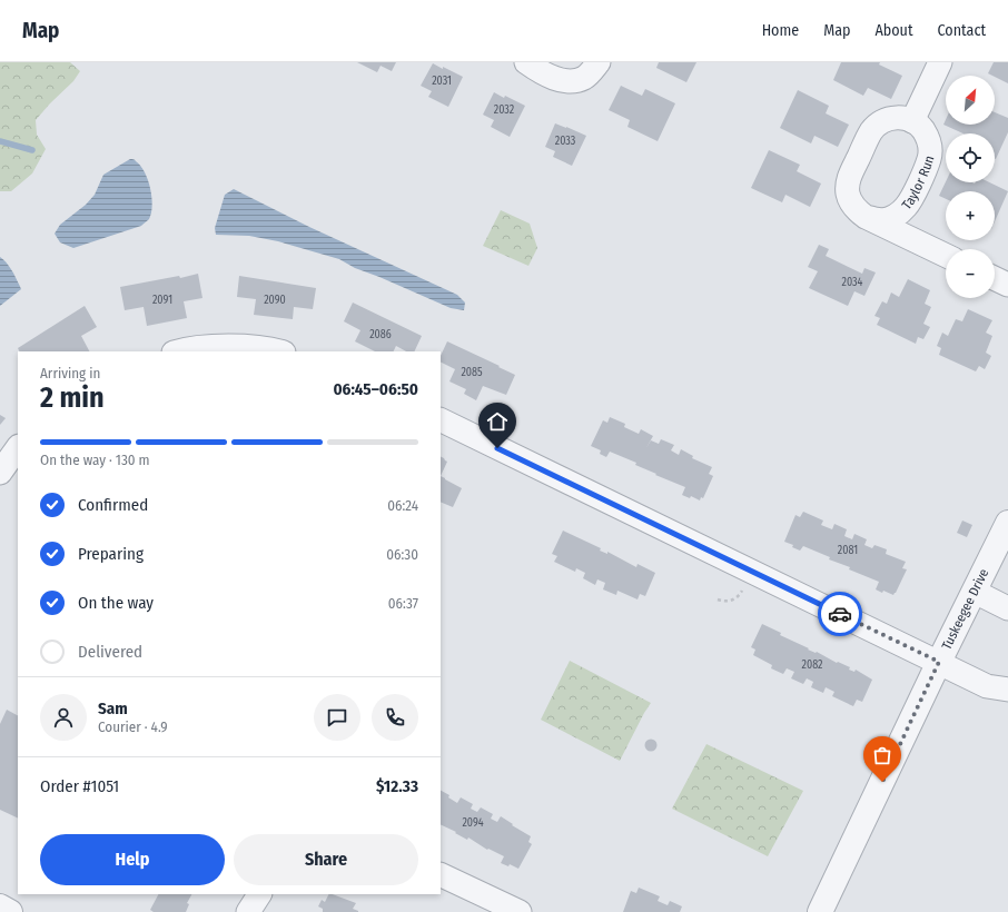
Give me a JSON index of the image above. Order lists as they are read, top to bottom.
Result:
{
  "streets": {
    "street": ["Taylor Run", "Tuskeegee Drive"]
  },
  "house_numbers": [
    "2031",
    "2032",
    "2033",
    "2034",
    "2091",
    "2090",
    "2086",
    "2085",
    "2081",
    "2082",
    "2094"
  ],
  "north": "top right",
  "page": {
    "header": "Map",
    "nav": [
      "Home",
      "Map",
      "About",
      "Contact"
    ],
    "map_buttons": ["+", "−"],
    "heading": ["2 min", "Arriving in", "06:45–06:50"],
    "panel": [
      "Sam",
      "Courier · 4.9",
      "Order #1051",
      "$12.33"
    ],
    "bar": "On the way · 130 m",
    "list": [
      ["Confirmed", "06:24"],
      ["Preparing", "06:30"],
      ["On the way", "06:37"],
      "Delivered"
    ],
    "buttons": ["Help", "Share"]
  }
}
